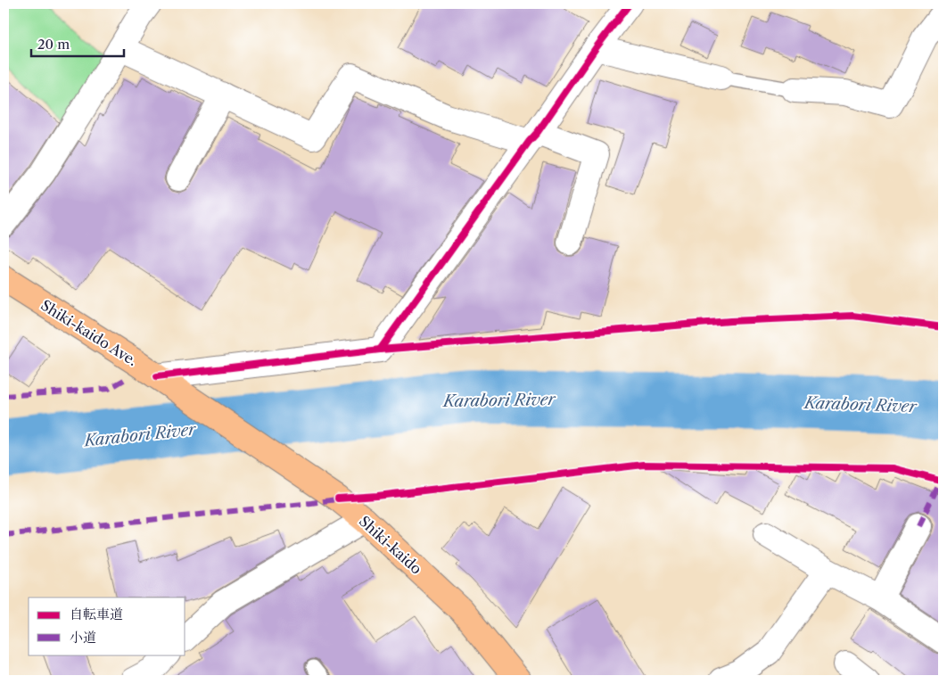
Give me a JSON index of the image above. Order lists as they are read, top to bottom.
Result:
{
  "streets": {
    "main road": ["Shiki-kaido Ave.", "Shiki-kaido"]
  },
  "crossings": [
    ["Shiki-kaido Ave.", "Shiki-kaido"]
  ],
  "water": ["Karabori River"],
  "legend": ["自転車道", "小道"],
  "scale_bar": "20 m"
}
